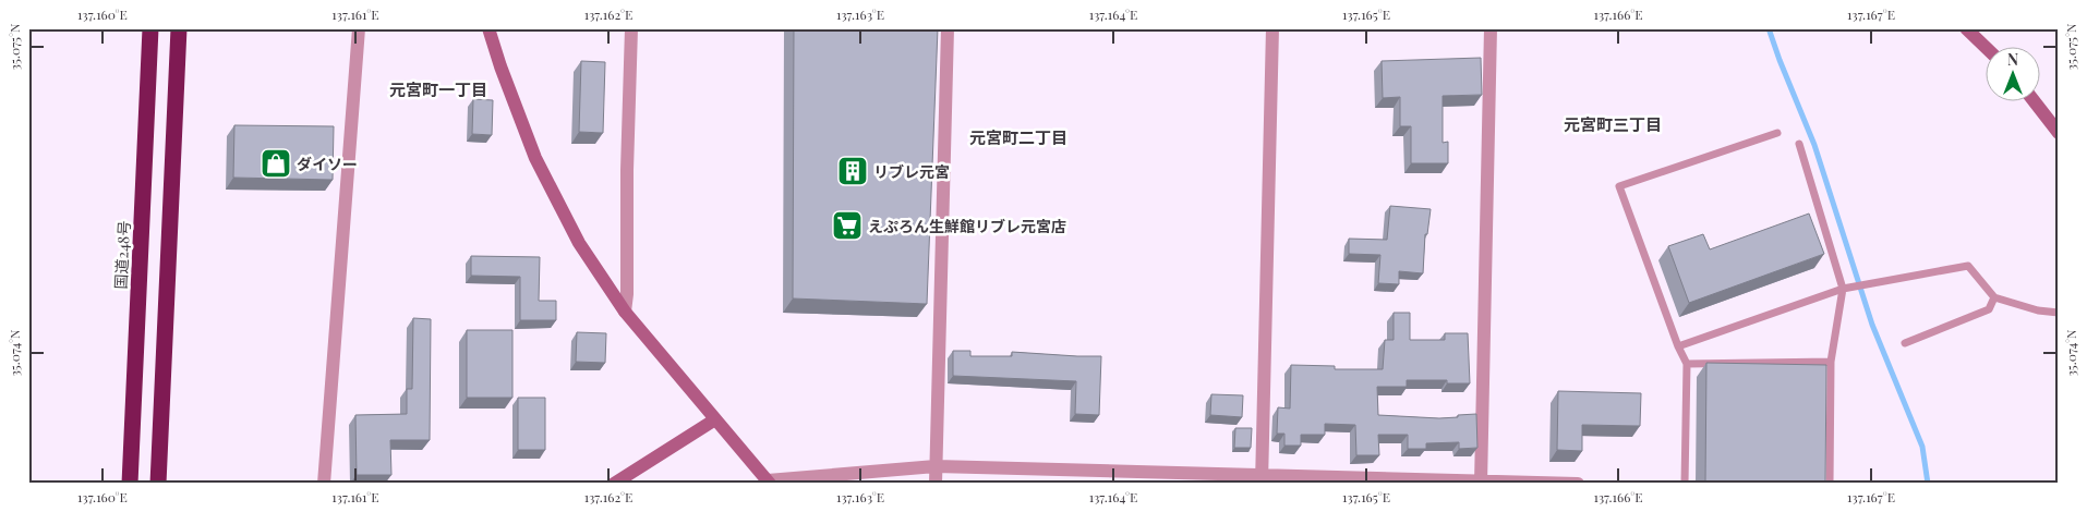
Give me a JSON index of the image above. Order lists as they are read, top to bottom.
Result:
{
  "streets": {
    "highway": ["国道248号"]
  },
  "districts": ["元宮町一丁目", "元宮町三丁目", "元宮町二丁目"],
  "places": {
    "shop": ["ダイソー"],
    "building": ["リブレ元宮"],
    "supermarket": ["えぷろん生鮮館リブレ元宮店"]
  },
  "north": "top",
  "coordinates": [
    "137.160°E",
    "137.161°E",
    "137.162°E",
    "137.163°E",
    "137.164°E",
    "137.165°E",
    "137.166°E",
    "137.167°E",
    "35.075°N",
    "35.074°N"
  ]
}
